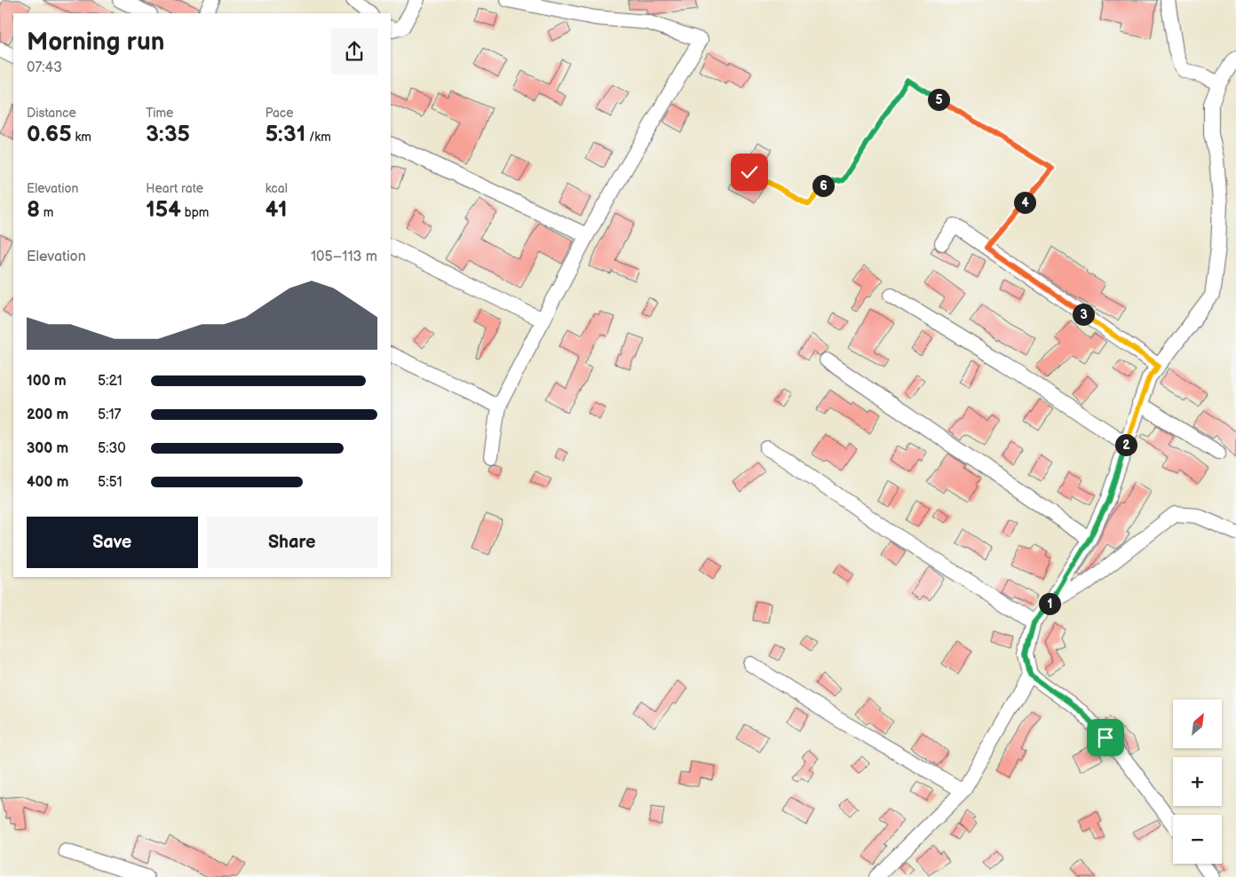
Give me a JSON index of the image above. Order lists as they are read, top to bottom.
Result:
{
  "north": "top right",
  "page": {
    "heading": ["Morning run", "07:43"],
    "pins": [
      "5",
      "6",
      "4",
      "3",
      "2",
      "1"
    ],
    "stats": [
      ["Distance", "0.65 km"],
      ["Time", "3:35"],
      ["Pace", "5:31 /km"],
      ["Elevation", "8 m"],
      ["Heart rate", "154 bpm"],
      ["kcal", "41"]
    ],
    "chart": ["Elevation", "105–113 m"],
    "list": [
      {
        "name": "100 m",
        "note": "5:21"
      },
      {
        "name": "200 m",
        "note": "5:17"
      },
      {
        "name": "300 m",
        "note": "5:30"
      },
      {
        "name": "400 m",
        "note": "5:51"
      }
    ],
    "buttons": ["Save", "Share"],
    "map_buttons": ["+", "−"]
  }
}
